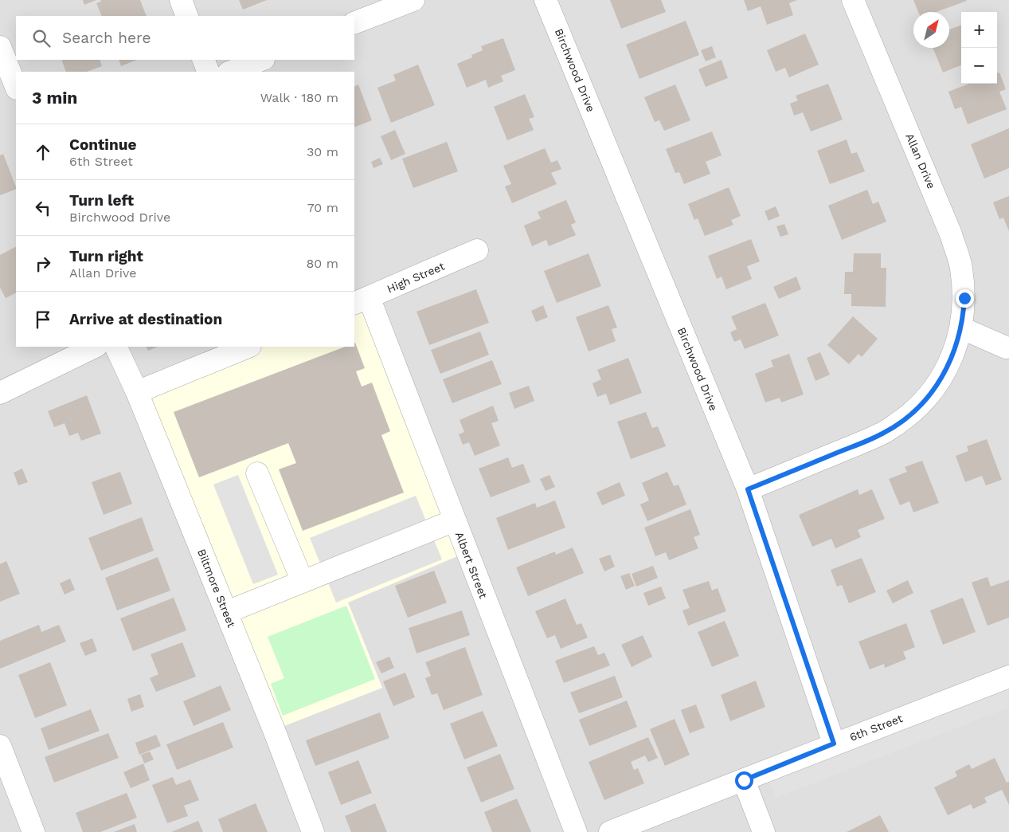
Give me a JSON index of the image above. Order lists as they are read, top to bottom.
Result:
{
  "streets": {
    "street": [
      "Birchwood Drive",
      "Allan Drive",
      "High Street",
      "Albert Street",
      "Biltmore Street",
      "6th Street"
    ]
  },
  "crossings": [
    ["Birchwood Drive", "Allan Drive"],
    ["Birchwood Drive", "6th Street"],
    ["High Street", "Albert Street"]
  ],
  "north": "top right",
  "page": {
    "map_buttons": ["+", "−"],
    "search": "Search here",
    "heading": ["3 min", "Walk · 180 m"],
    "list": [
      ["Continue", "6th Street", "30 m"],
      ["Turn left", "Birchwood Drive", "70 m"],
      ["Turn right", "Allan Drive", "80 m"],
      "Arrive at destination"
    ]
  }
}
